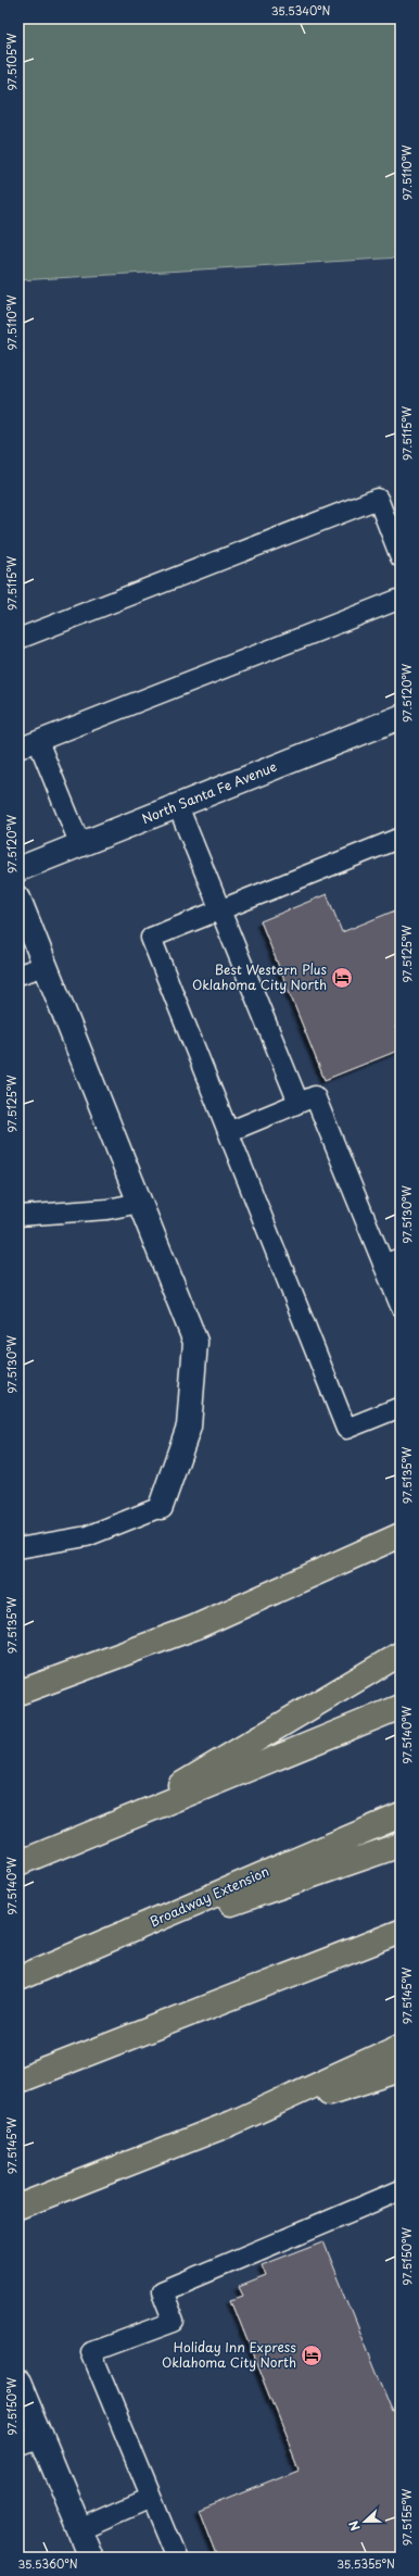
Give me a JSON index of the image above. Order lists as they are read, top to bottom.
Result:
{
  "streets": {
    "highway": ["Broadway Extension"],
    "street": ["North Santa Fe Avenue"]
  },
  "places": {
    "hotel": ["Best Western Plus Oklahoma City North", "Holiday Inn Express Oklahoma City North"]
  },
  "north": "left",
  "coordinates": [
    "35.5340°N",
    "97.5105°W",
    "97.5110°W",
    "97.5115°W",
    "97.5120°W",
    "97.5125°W",
    "97.5130°W",
    "97.5135°W",
    "97.5140°W",
    "97.5145°W",
    "97.5150°W",
    "97.5155°W",
    "35.5360°N",
    "35.5355°N"
  ]
}
